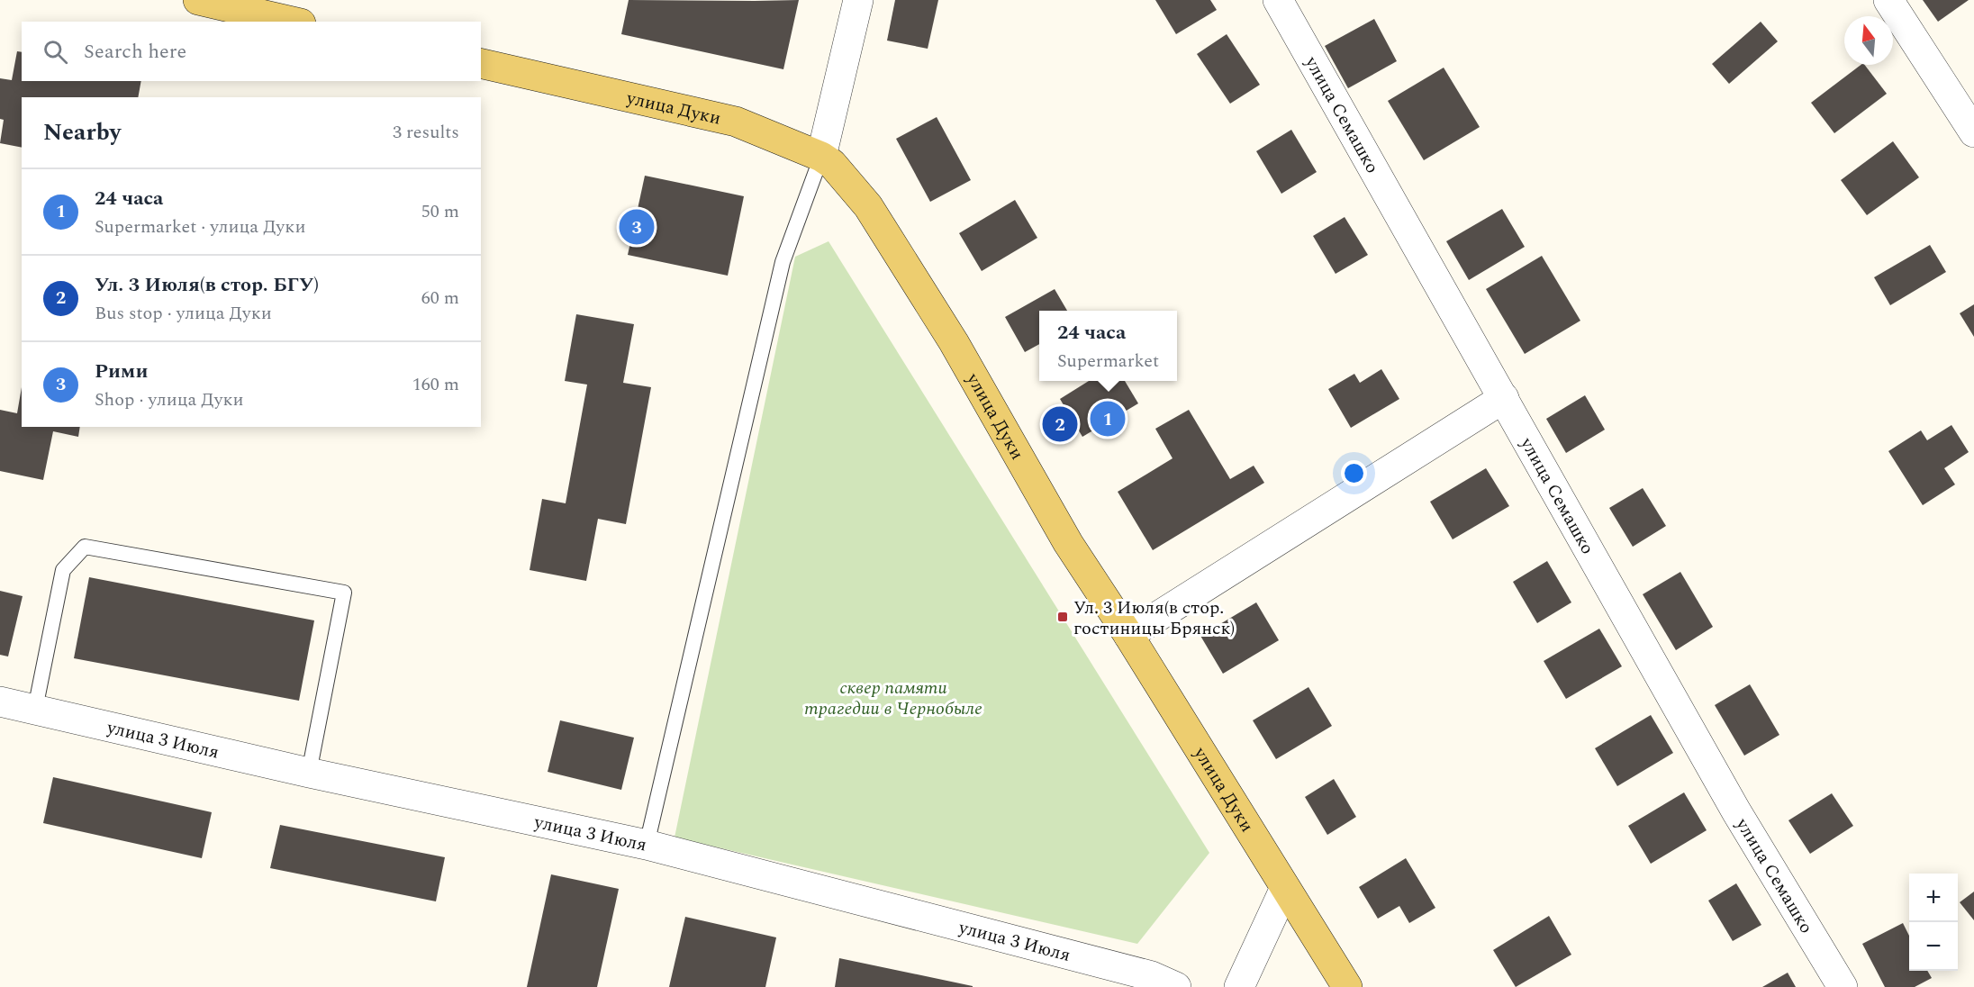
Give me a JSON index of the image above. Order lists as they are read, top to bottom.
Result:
{
  "streets": {
    "main road": ["улица Дуки"],
    "street": ["улица Семашко", "улица 3 Июля"]
  },
  "parks": ["сквер памяти трагедии в Чернобыле"],
  "places": {
    "transit": ["Ул. 3 Июля(в стор. гостиницы Брянск)"]
  },
  "north": "top",
  "page": {
    "search": "Search here",
    "heading": ["Nearby", "3 results"],
    "list": [
      {
        "mark": "1",
        "name": "24 часа",
        "note": "Supermarket · улица Дуки",
        "value": "50 m"
      },
      {
        "mark": "2",
        "name": "Ул. 3 Июля(в стор. БГУ)",
        "note": "Bus stop · улица Дуки",
        "value": "60 m"
      },
      {
        "mark": "3",
        "name": "Рими",
        "note": "Shop · улица Дуки",
        "value": "160 m"
      }
    ],
    "pins": ["3", "1", "2"],
    "popup": ["24 часа", "Supermarket"],
    "map_buttons": ["+", "−"]
  }
}
